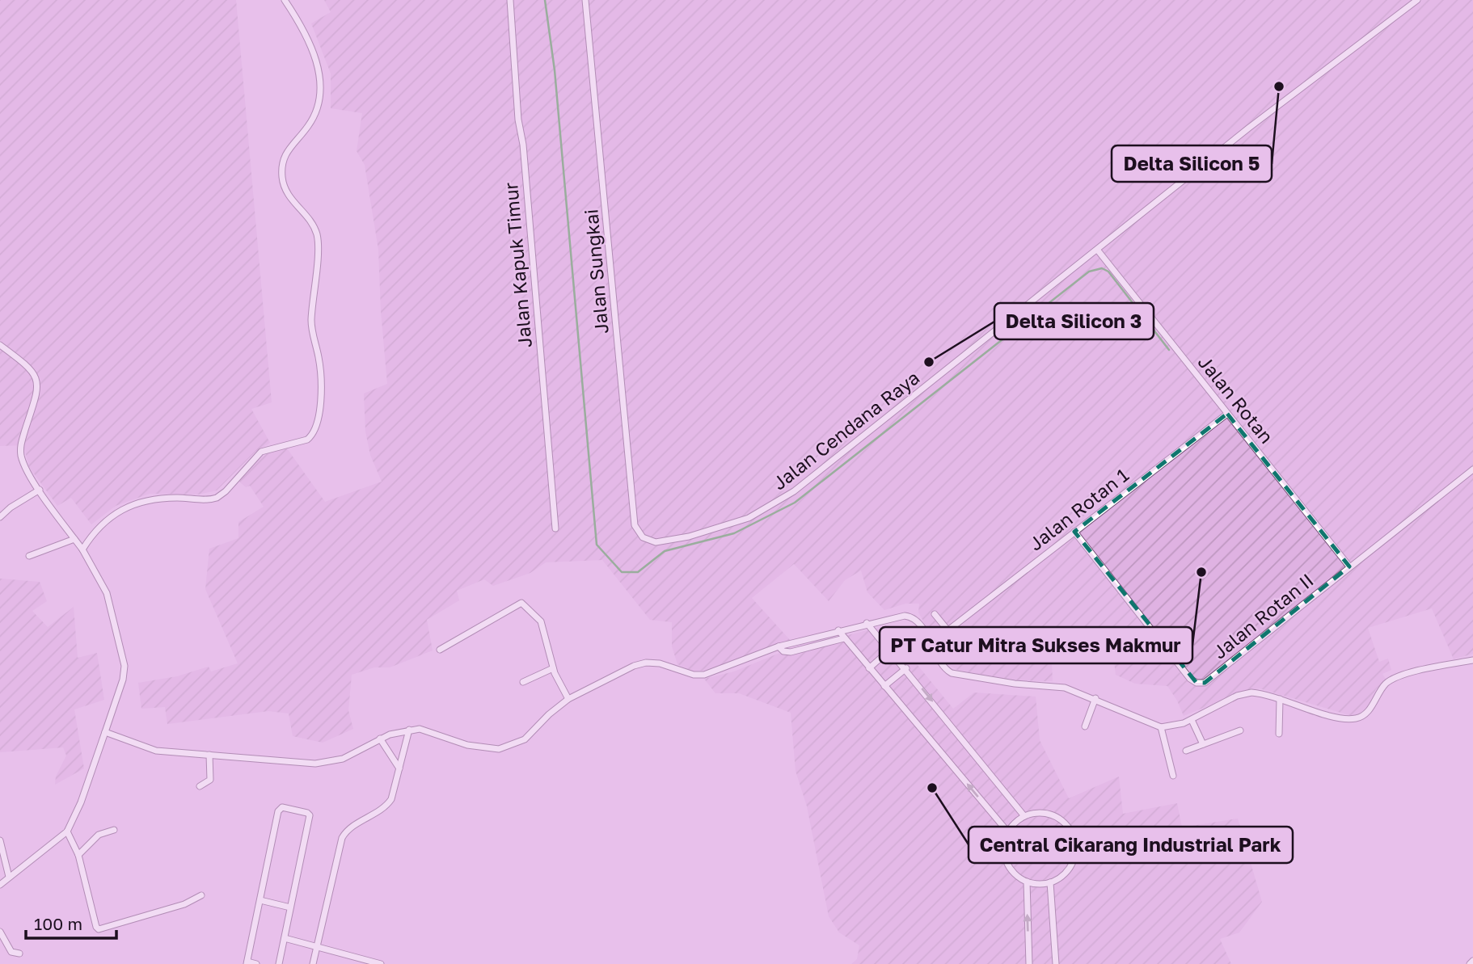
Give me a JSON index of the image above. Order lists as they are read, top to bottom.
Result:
{
  "streets": {
    "street": [
      "Jalan Kapuk Timur",
      "Jalan Sungkai",
      "Jalan Rotan",
      "Jalan Cendana Raya",
      "Jalan Rotan 1",
      "Jalan Rotan II"
    ]
  },
  "crossings": [
    ["Jalan Sungkai", "Jalan Cendana Raya"],
    ["Jalan Rotan", "Jalan Cendana Raya"],
    ["Jalan Rotan", "Jalan Rotan 1"],
    ["Jalan Rotan", "Jalan Rotan II"],
    ["Jalan Rotan 1", "Jalan Rotan II"]
  ],
  "places": [
    "Delta Silicon 5",
    "Delta Silicon 3",
    "PT Catur Mitra Sukses Makmur",
    "Central Cikarang Industrial Park"
  ],
  "scale_bar": "100 m"
}
